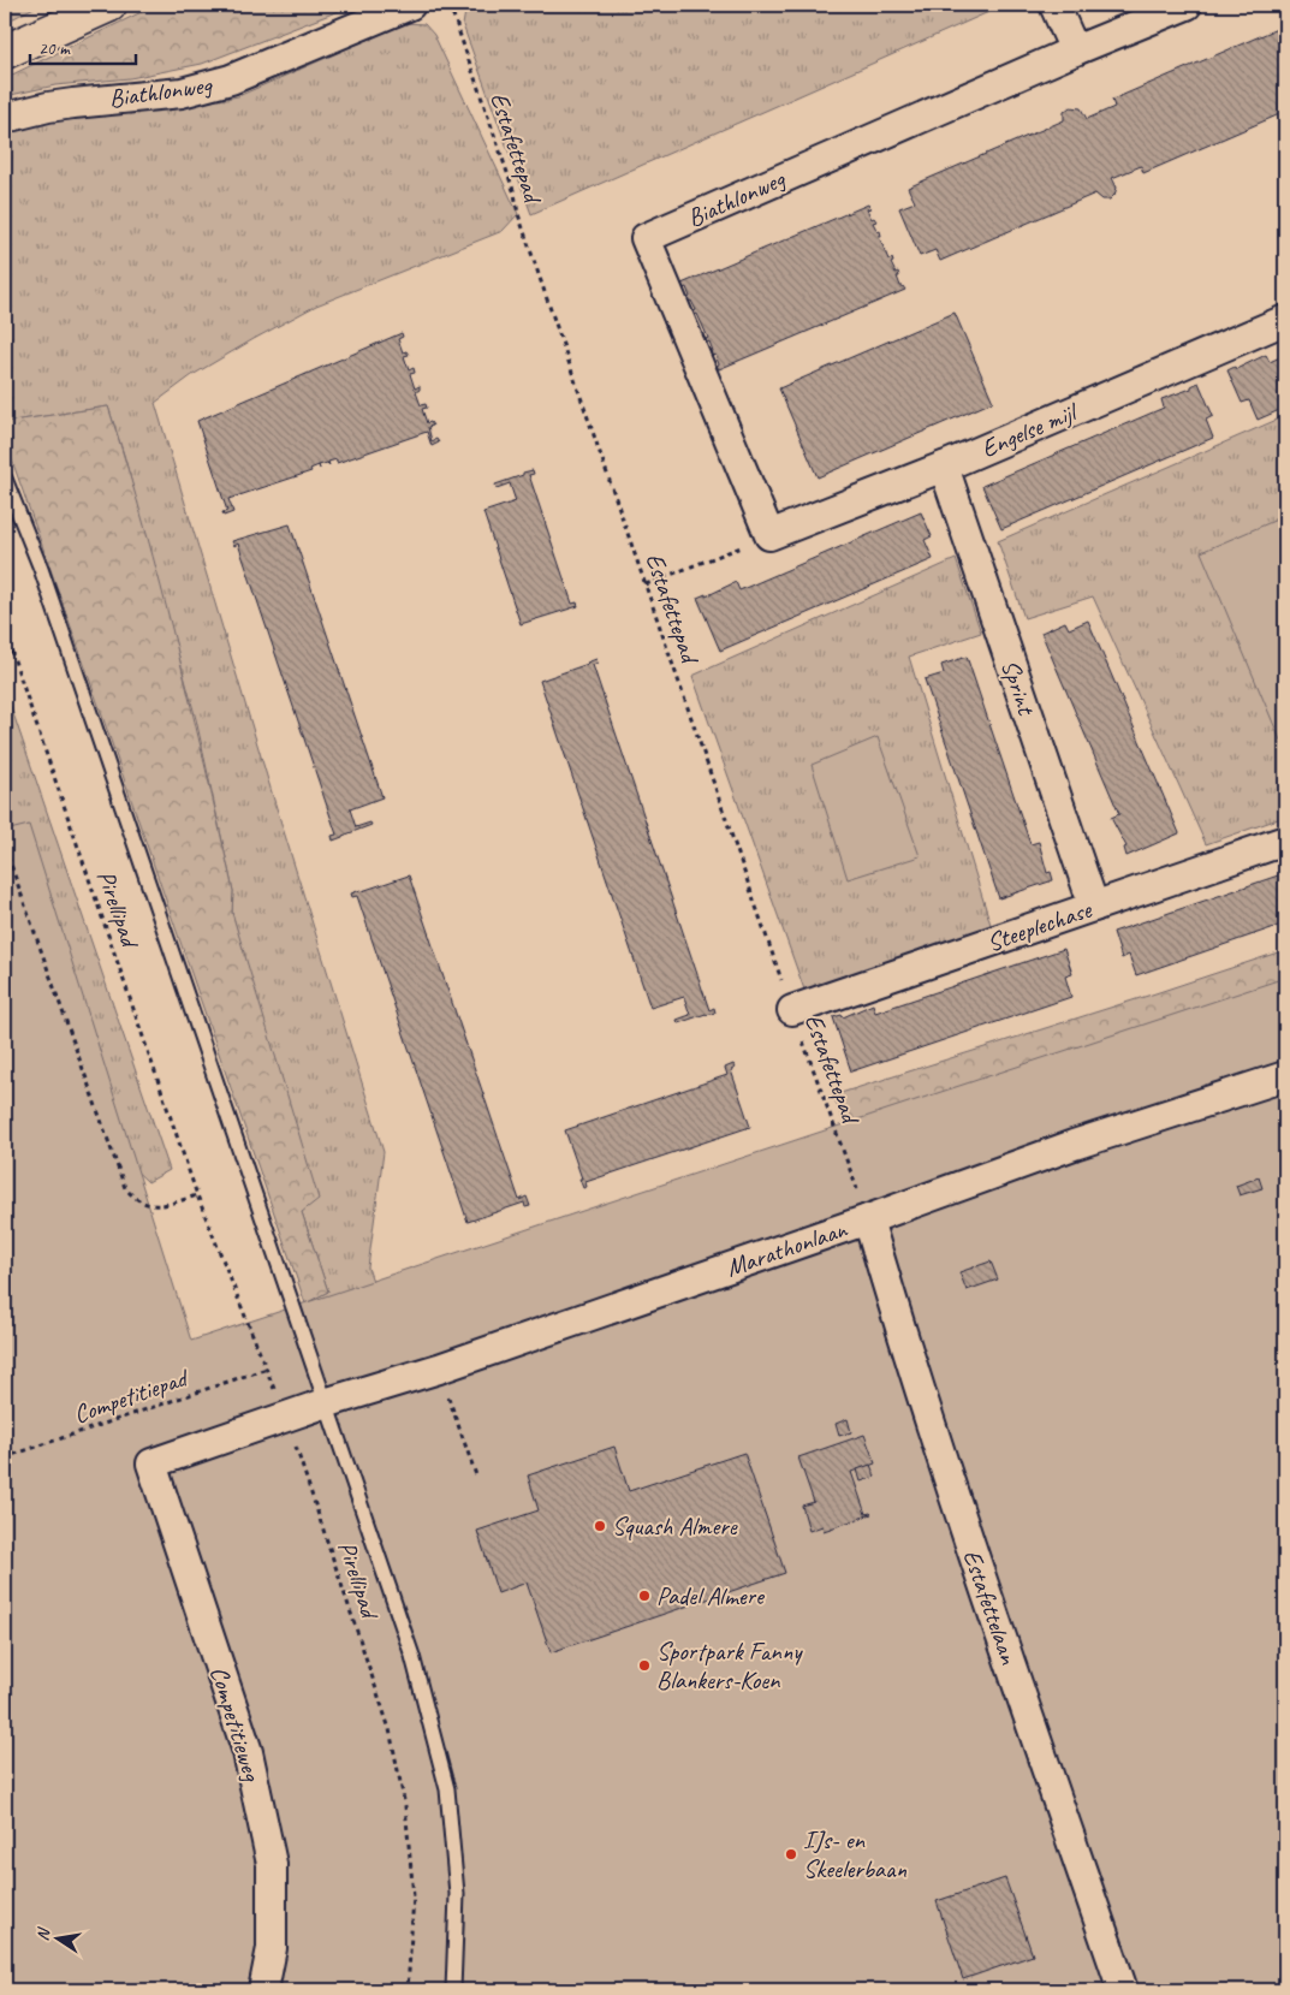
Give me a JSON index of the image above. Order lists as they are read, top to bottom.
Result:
{
  "streets": {
    "street": [
      "Biathlonweg",
      "Engelse mijl",
      "Sprint",
      "Steeplechase",
      "Marathonlaan",
      "Estafettelaan",
      "Competitieweg"
    ],
    "path": ["Estafettepad", "Pirellipad", "Competitiepad"]
  },
  "crossings": [
    ["Biathlonweg", "Engelse mijl"],
    ["Estafettepad", "Steeplechase"],
    ["Estafettepad", "Marathonlaan"],
    ["Estafettepad", "Estafettelaan"],
    ["Engelse mijl", "Sprint"],
    ["Sprint", "Steeplechase"],
    ["Pirellipad", "Marathonlaan"],
    ["Pirellipad", "Competitiepad"],
    ["Marathonlaan", "Estafettelaan"],
    ["Marathonlaan", "Competitieweg"]
  ],
  "places": [
    "Squash Almere",
    "Padel Almere",
    "Sportpark Fanny Blankers-Koen",
    "IJs- en Skeelerbaan"
  ],
  "scale_bar": "20 m",
  "north": "left"
}
